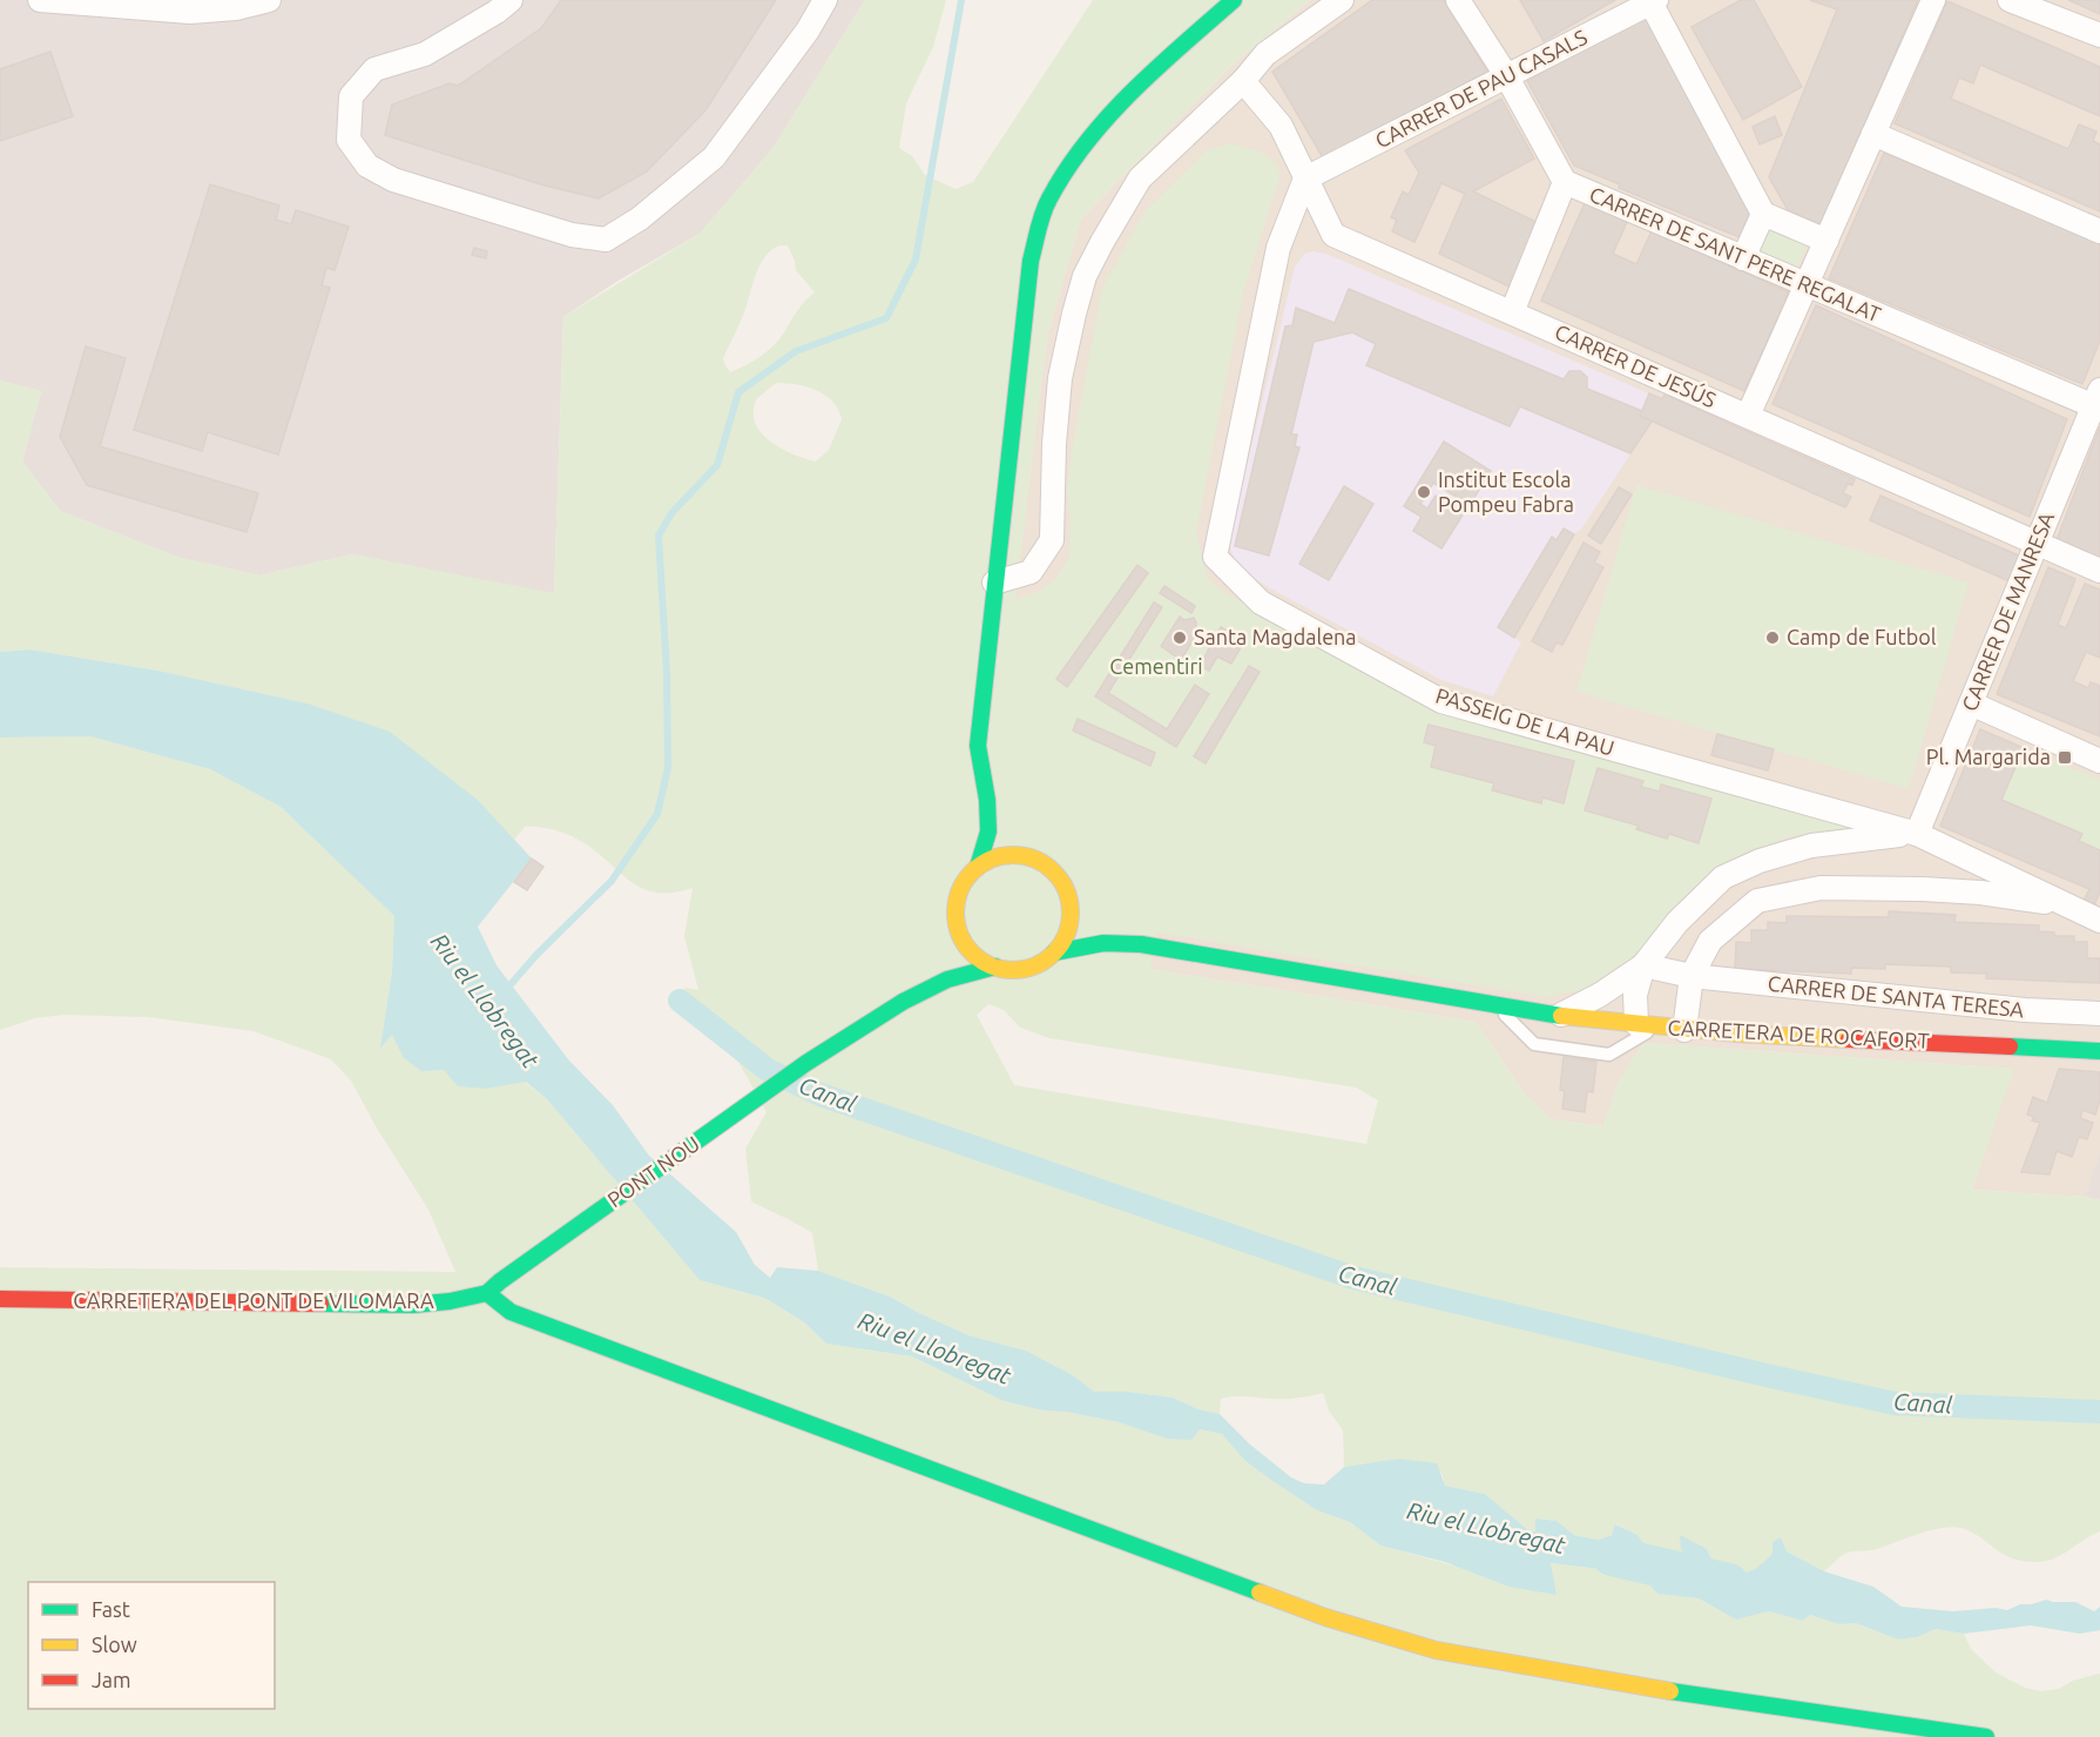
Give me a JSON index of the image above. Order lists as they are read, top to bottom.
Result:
{
  "streets": {
    "street": [
      "CARRER DE PAU CASALS",
      "CARRER DE SANT PERE REGALAT",
      "CARRER DE JESÚS",
      "CARRER DE MANRESA",
      "PASSEIG DE LA PAU",
      "CARRER DE SANTA TERESA",
      "CARRETERA DE ROCAFORT",
      "PONT NOU",
      "CARRETERA DEL PONT DE VILOMARA"
    ]
  },
  "crossings": [
    ["CARRER DE PAU CASALS", "CARRER DE SANT PERE REGALAT"],
    ["CARRER DE PAU CASALS", "CARRER DE JESÚS"],
    ["CARRER DE PAU CASALS", "PASSEIG DE LA PAU"],
    ["CARRER DE SANT PERE REGALAT", "CARRER DE MANRESA"],
    ["CARRER DE JESÚS", "CARRER DE MANRESA"],
    ["CARRER DE JESÚS", "PASSEIG DE LA PAU"],
    ["CARRER DE MANRESA", "PASSEIG DE LA PAU"],
    ["PONT NOU", "CARRETERA DEL PONT DE VILOMARA"]
  ],
  "water": ["Riu el Llobregat", "Canal"],
  "parks": ["Cementiri"],
  "places": {
    "other": ["Institut Escola Pompeu Fabra", "Santa Magdalena", "Camp de Futbol"],
    "transit": ["Pl. Margarida"]
  },
  "legend": ["Fast", "Slow", "Jam"]
}
